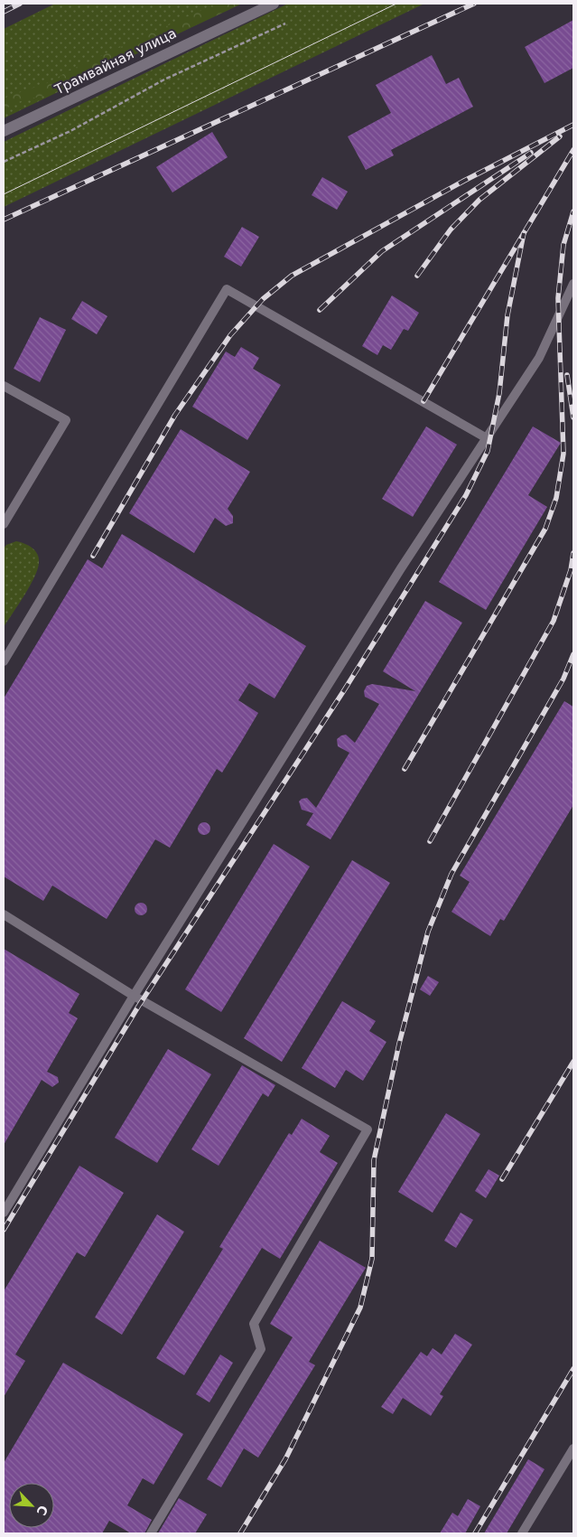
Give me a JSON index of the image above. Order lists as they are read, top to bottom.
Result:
{
  "streets": {
    "main road": ["Трамвайная улица"]
  },
  "north": "bottom right"
}
